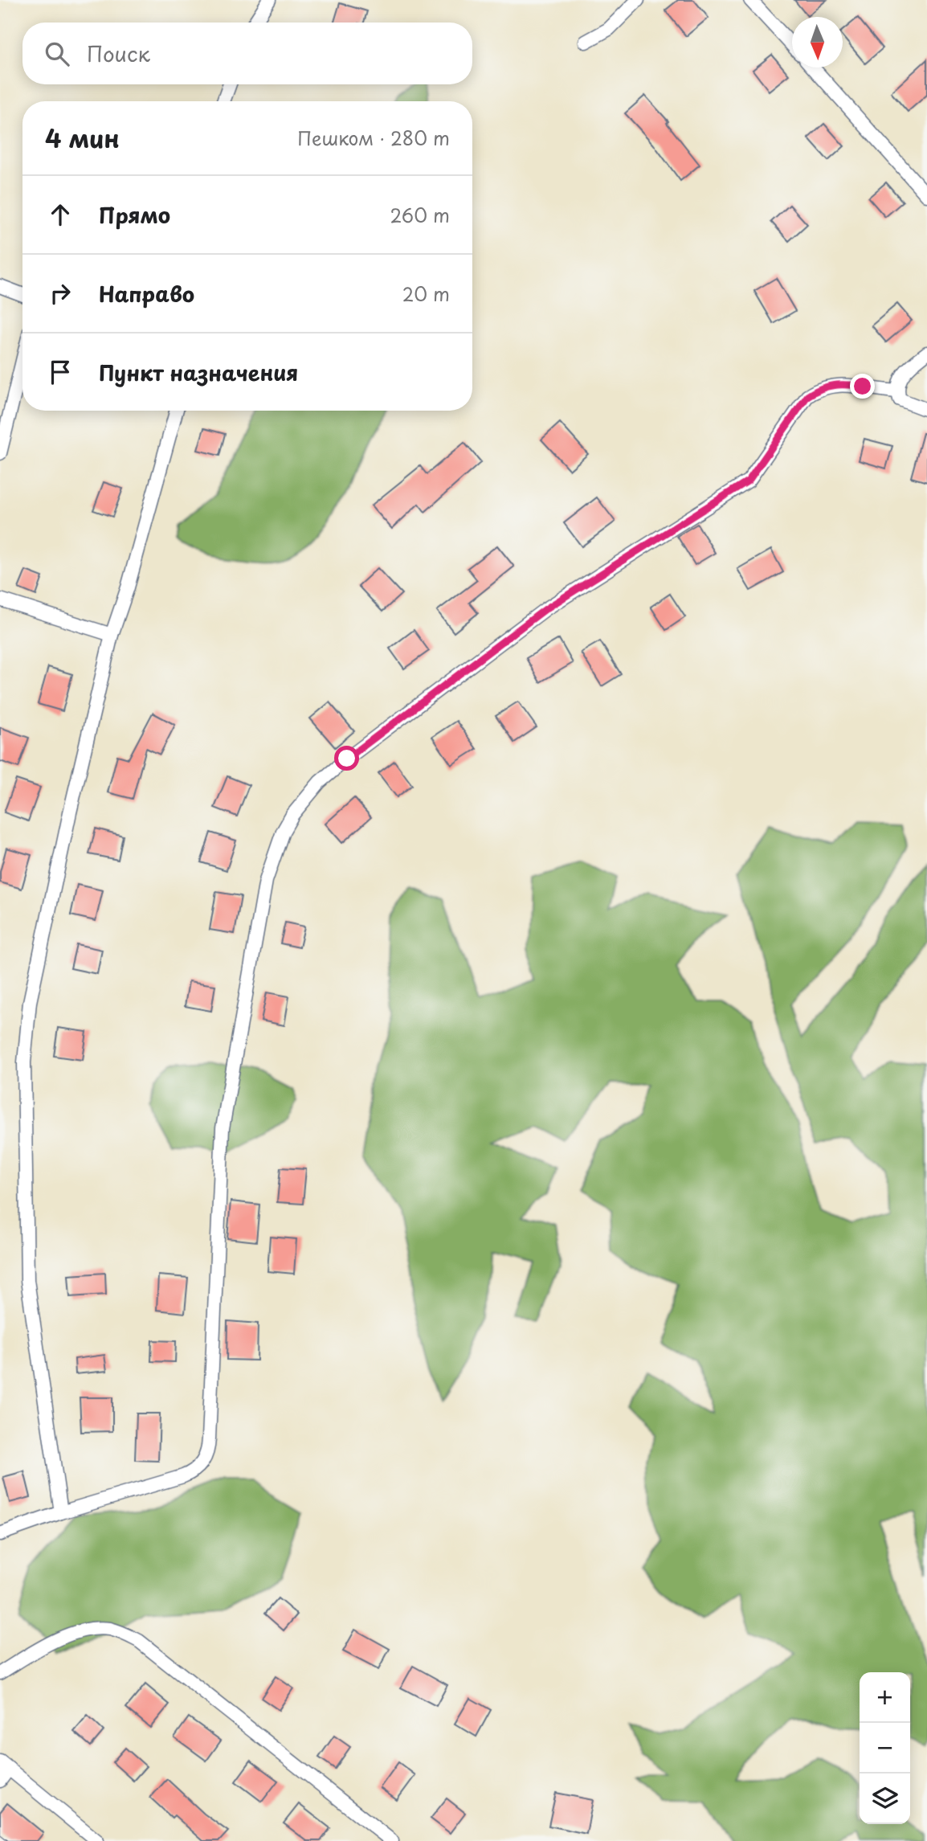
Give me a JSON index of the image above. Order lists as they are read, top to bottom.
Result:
{
  "north": "bottom",
  "page": {
    "search": "Поиск",
    "heading": ["4 мин", "Пешком · 280 m"],
    "list": [
      ["Прямо", "260 m"],
      ["Направо", "20 m"],
      "Пункт назначения"
    ],
    "map_buttons": ["+", "−"]
  }
}
